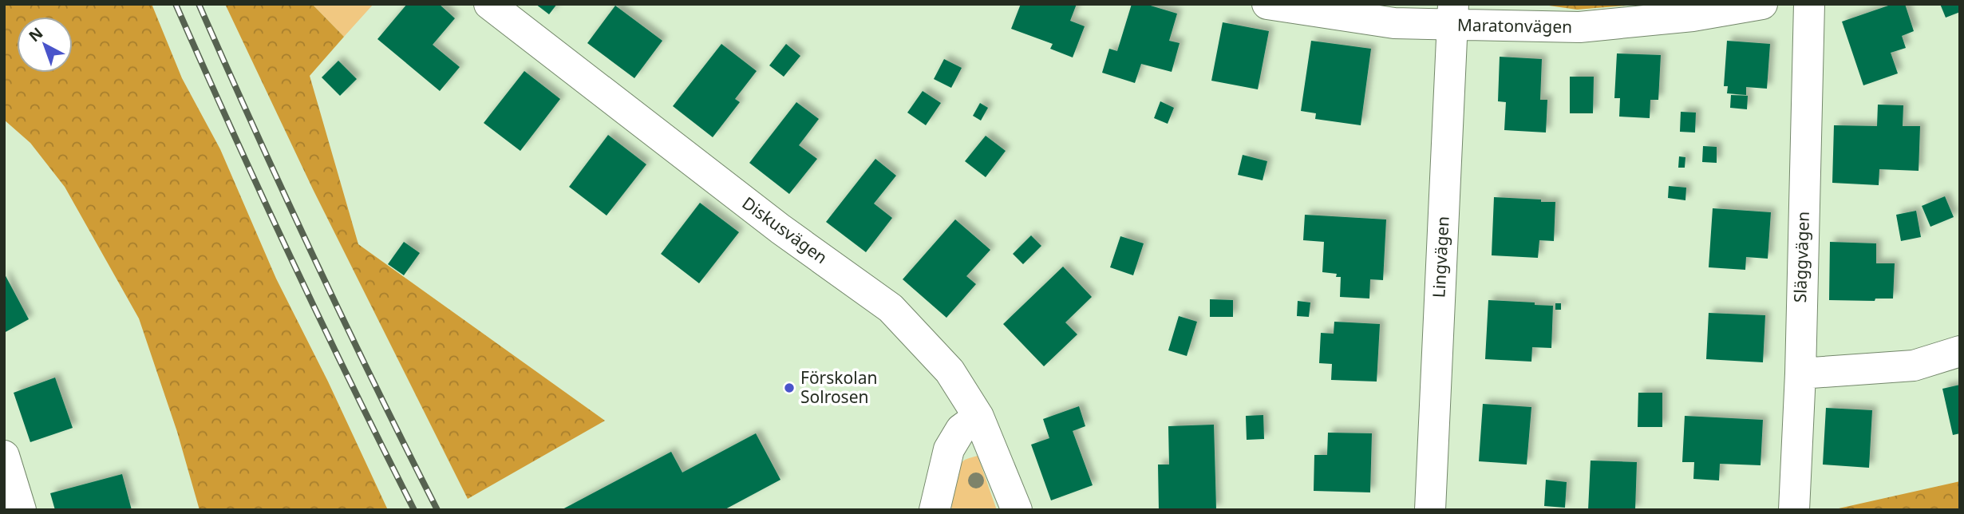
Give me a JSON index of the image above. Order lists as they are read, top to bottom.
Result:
{
  "streets": {
    "street": [
      "Maratonvägen",
      "Diskusvägen",
      "Lingvägen",
      "Släggvägen"
    ]
  },
  "crossings": [
    ["Maratonvägen", "Lingvägen"]
  ],
  "places": ["Förskolan Solrosen"],
  "north": "top left"
}
